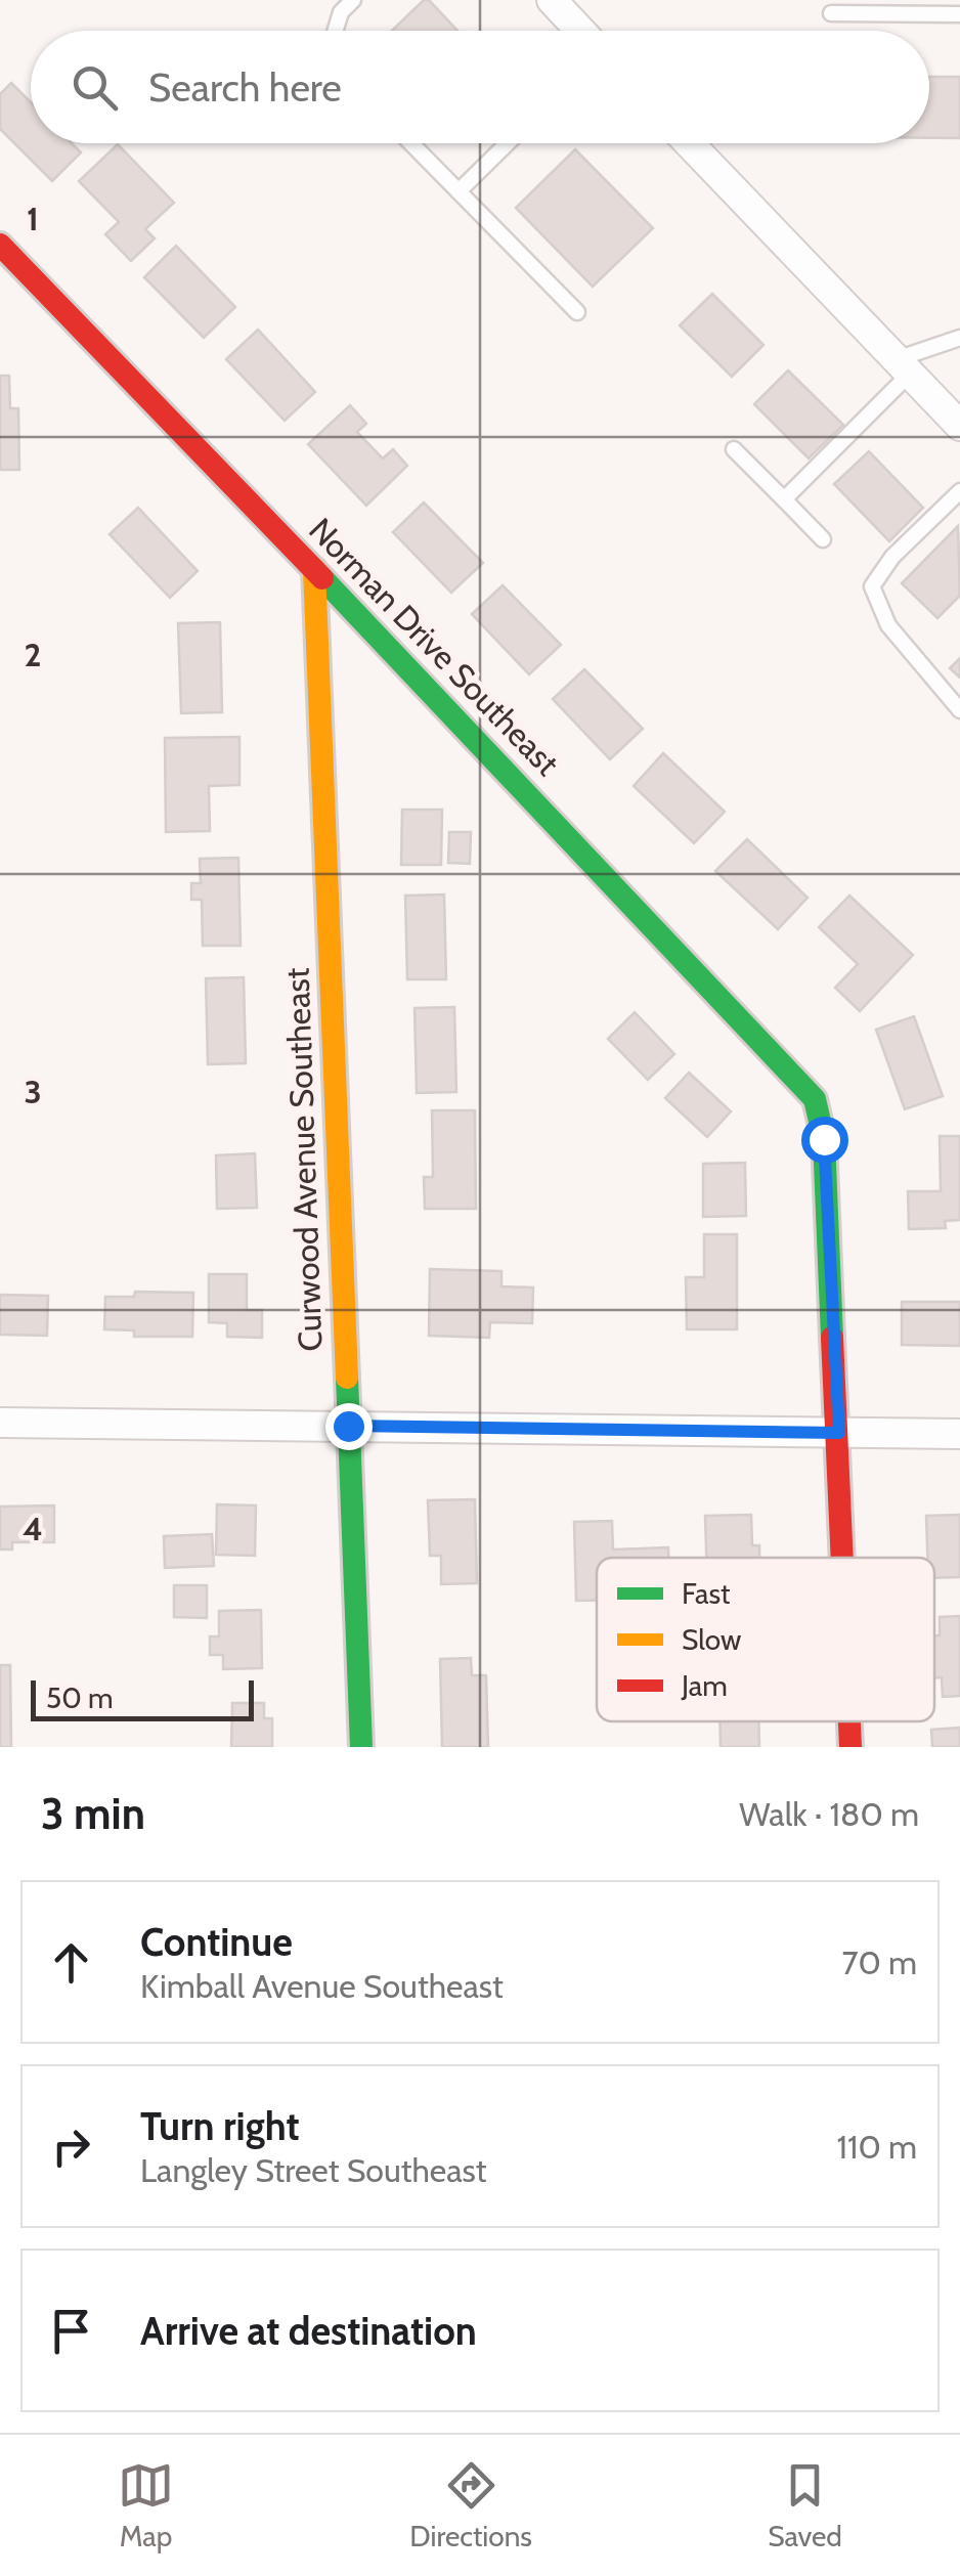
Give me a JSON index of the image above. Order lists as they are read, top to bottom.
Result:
{
  "streets": {
    "street": ["Norman Drive Southeast", "Curwood Avenue Southeast"]
  },
  "crossings": [
    ["Norman Drive Southeast", "Curwood Avenue Southeast"]
  ],
  "legend": ["Fast", "Slow", "Jam"],
  "scale_bar": "50 m",
  "page": {
    "search": "Search here",
    "scale": "50 m",
    "heading": ["3 min", "Walk · 180 m"],
    "list": [
      ["Continue", "Kimball Avenue Southeast", "70 m"],
      ["Turn right", "Langley Street Southeast", "110 m"],
      "Arrive at destination"
    ],
    "nav": ["Map", "Directions", "Saved"]
  },
  "grid": {
    "rows": [
      "1",
      "2",
      "3",
      "4"
    ]
  }
}
